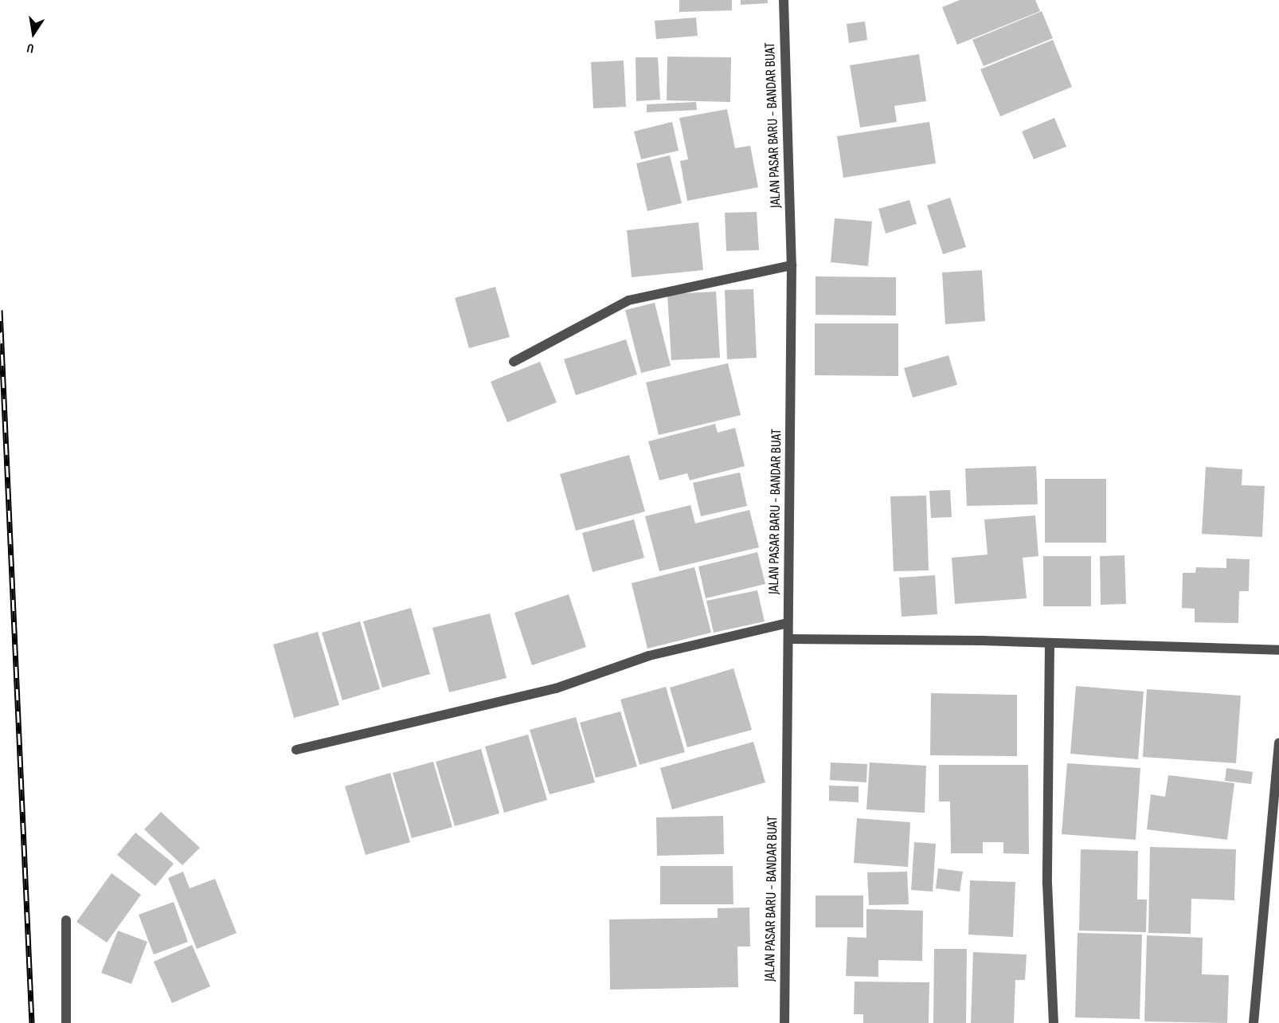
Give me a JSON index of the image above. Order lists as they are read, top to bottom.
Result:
{
  "streets": {
    "street": ["JALAN PASAR BARU - BANDAR BUAT"]
  },
  "north": "bottom"
}
